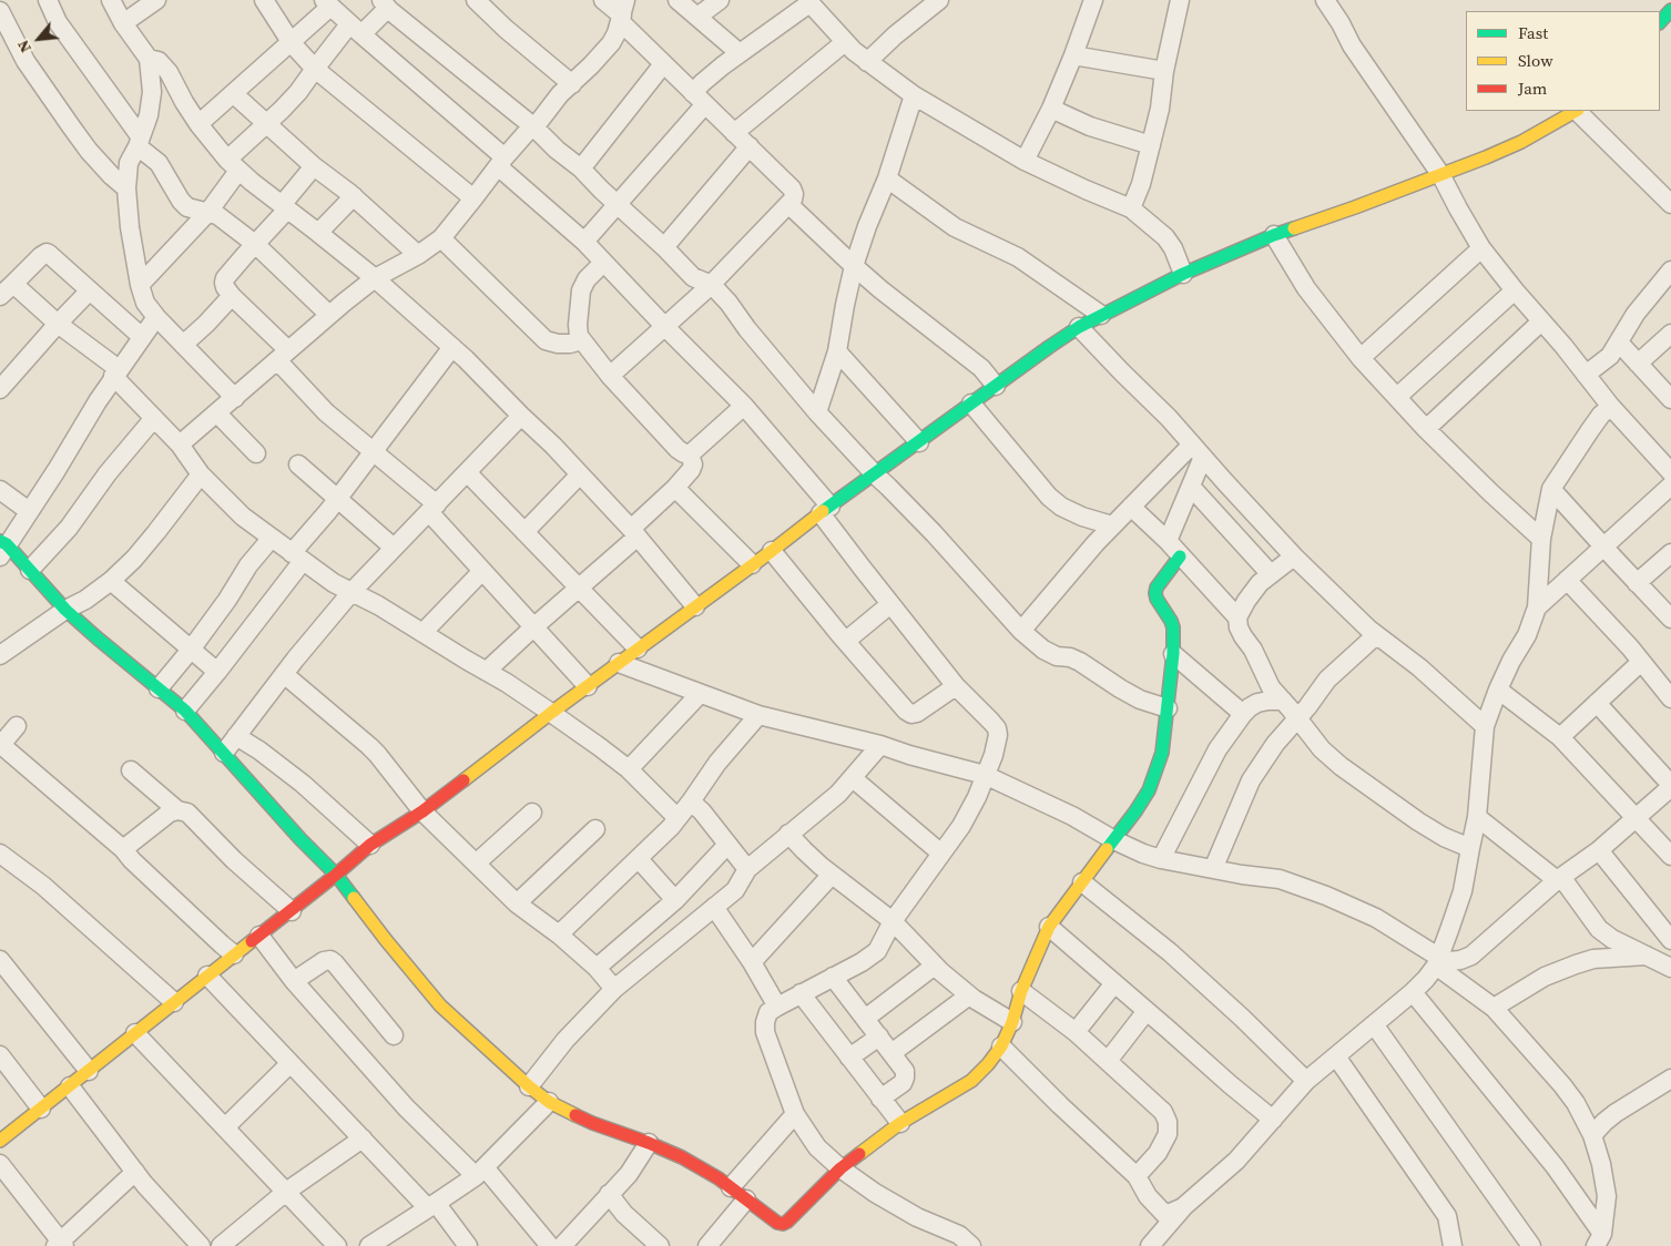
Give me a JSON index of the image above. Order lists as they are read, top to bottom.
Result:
{
  "legend": ["Fast", "Slow", "Jam"],
  "north": "bottom left"
}
